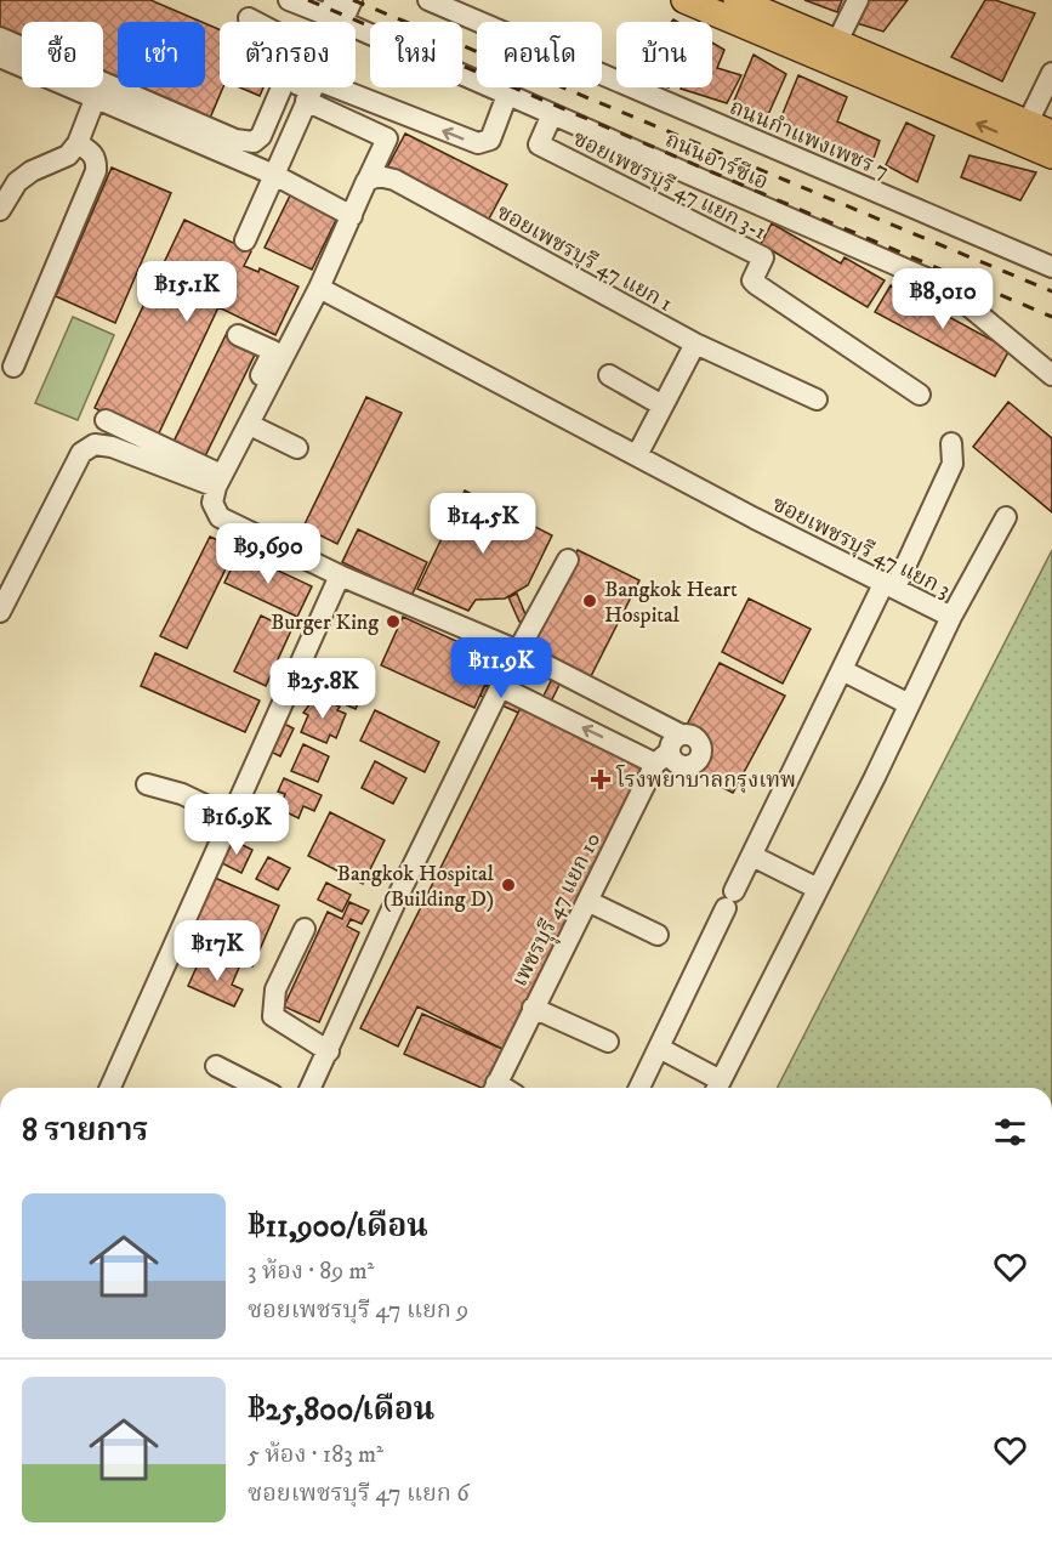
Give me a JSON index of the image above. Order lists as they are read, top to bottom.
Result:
{
  "streets": {
    "street": [
      "ถนนกำแพงเพชร 7",
      "ถนนอาร์ซีเอ",
      "ซอยเพชรบุรี 47 แยก 3-1",
      "ซอยเพชรบุรี 47 แยก 1",
      "ซอยเพชรบุรี 47 แยก 3",
      "เพชรบุุรี 47 แยก 10"
    ]
  },
  "crossings": [
    ["ถนนอาร์ซีเอ", "ซอยเพชรบุรี 47 แยก 3-1"]
  ],
  "places": {
    "other": ["Bangkok Heart Hospital", "Burger King", "Bangkok Hospital (Building D)"],
    "health": ["โรงพยาบาลกรุงเทพ"]
  },
  "page": {
    "chip": [
      "ซื้อ",
      "เช่า",
      "ตัวกรอง",
      "ใหม่",
      "คอนโด",
      "บ้าน"
    ],
    "price": [
      "฿15.1K",
      "฿8,010",
      "฿14.5K",
      "฿9,690",
      "฿11.9K",
      "฿25.8K",
      "฿16.9K",
      "฿17K"
    ],
    "heading": "8 รายการ",
    "list": [
      {
        "name": "฿11,900/เดือน",
        "note": "3 ห้อง · 89 m² · ซอยเพชรบุรี 47 แยก 9"
      },
      {
        "name": "฿25,800/เดือน",
        "note": "5 ห้อง · 183 m² · ซอยเพชรบุรี 47 แยก 6"
      }
    ]
  }
}
